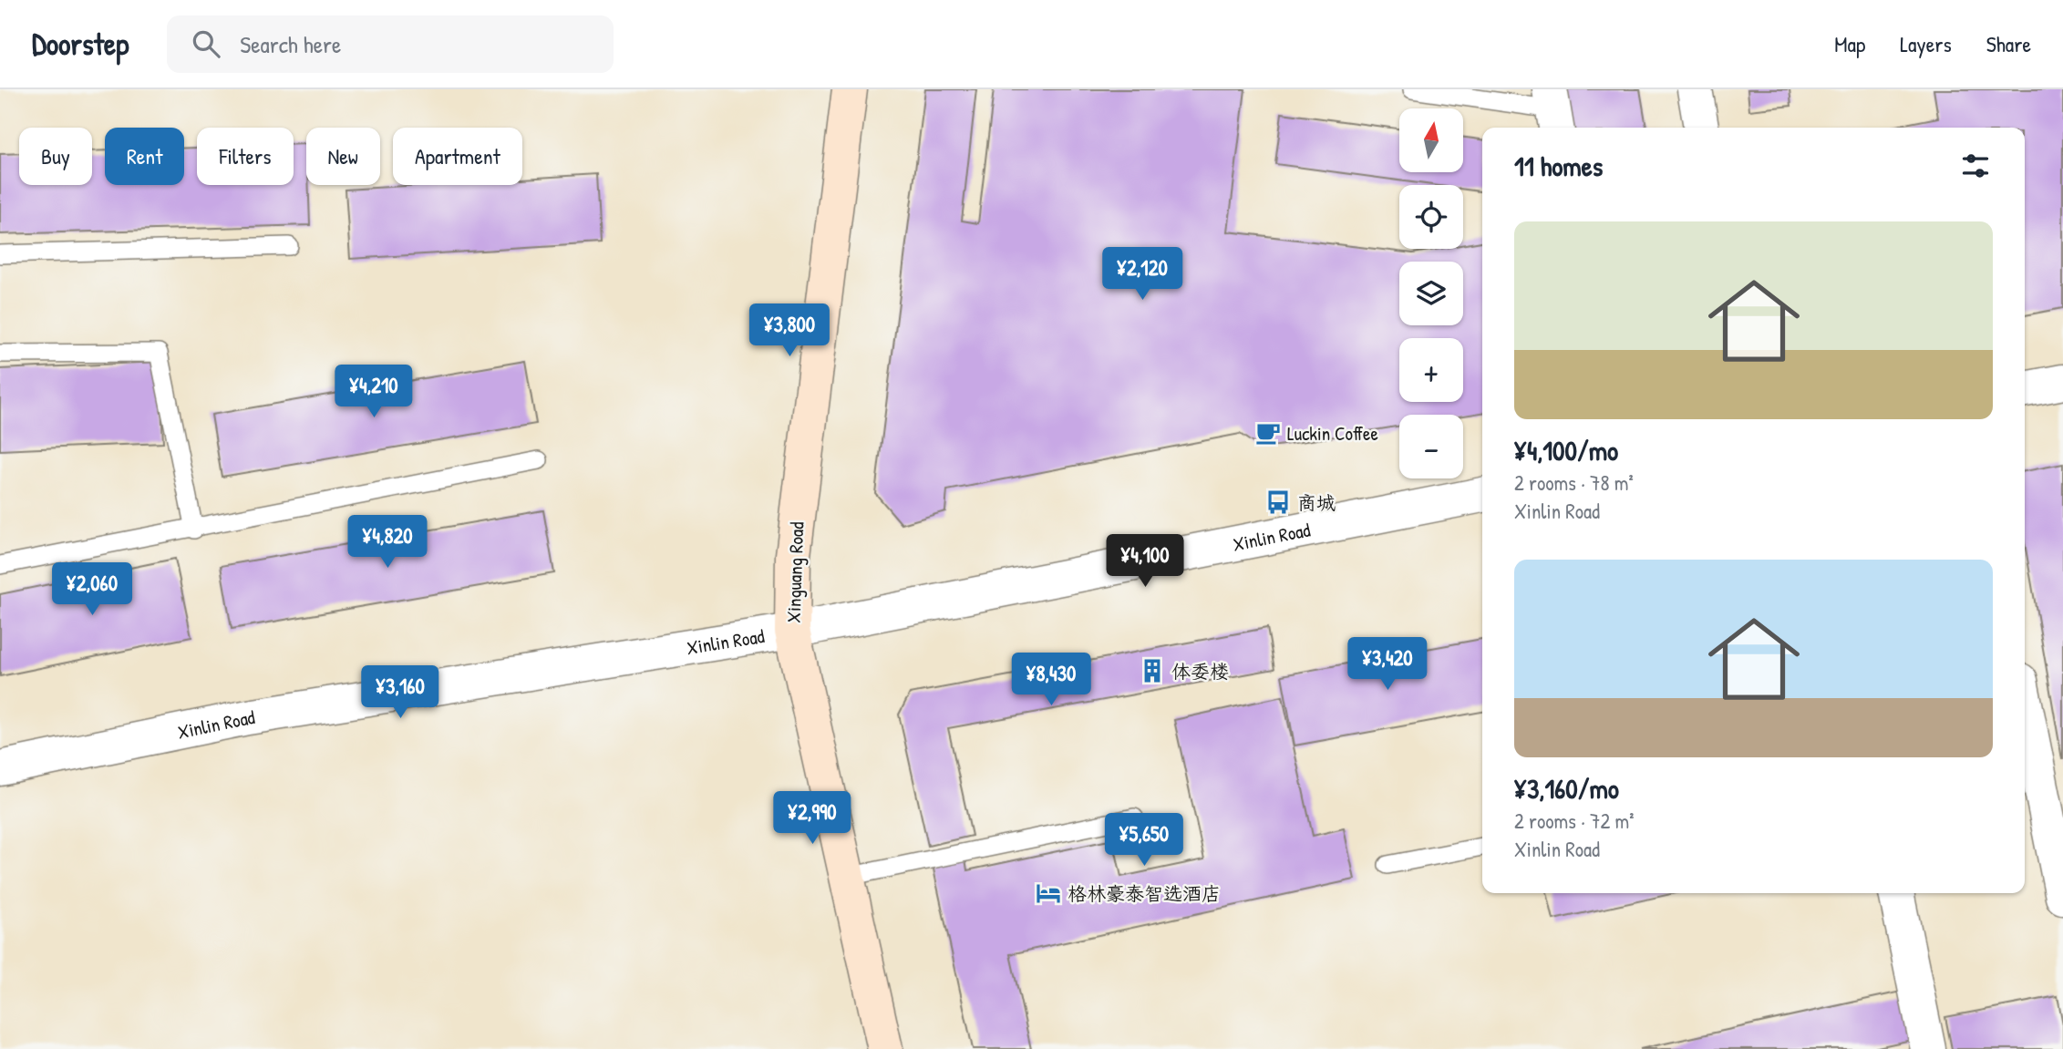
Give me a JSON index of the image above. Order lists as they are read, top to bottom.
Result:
{
  "streets": {
    "main road": ["Xinguang Road"],
    "street": ["Xinlin Road"]
  },
  "crossings": [
    ["Xinlin Road", "Xinguang Road"]
  ],
  "places": {
    "cafe": ["Luckin Coffee"],
    "bus stop": ["商城"],
    "building": ["体委楼"],
    "hotel": ["格林豪泰智选酒店"]
  },
  "north": "top",
  "page": {
    "header": "Doorstep",
    "search": "Search here",
    "nav": ["Map", "Layers", "Share"],
    "map_buttons": ["+", "−"],
    "chip": [
      "Buy",
      "Rent",
      "Filters",
      "New",
      "Apartment"
    ],
    "heading": "11 homes",
    "list": [
      {
        "name": "¥4,100/mo",
        "note": "2 rooms · 78 m² · Xinlin Road"
      },
      {
        "name": "¥3,160/mo",
        "note": "2 rooms · 72 m² · Xinlin Road"
      }
    ],
    "price": [
      "¥2,120",
      "¥3,800",
      "¥4,210",
      "¥4,820",
      "¥4,100",
      "¥2,060",
      "¥3,420",
      "¥8,430",
      "¥3,160",
      "¥2,990",
      "¥5,650"
    ]
  }
}
